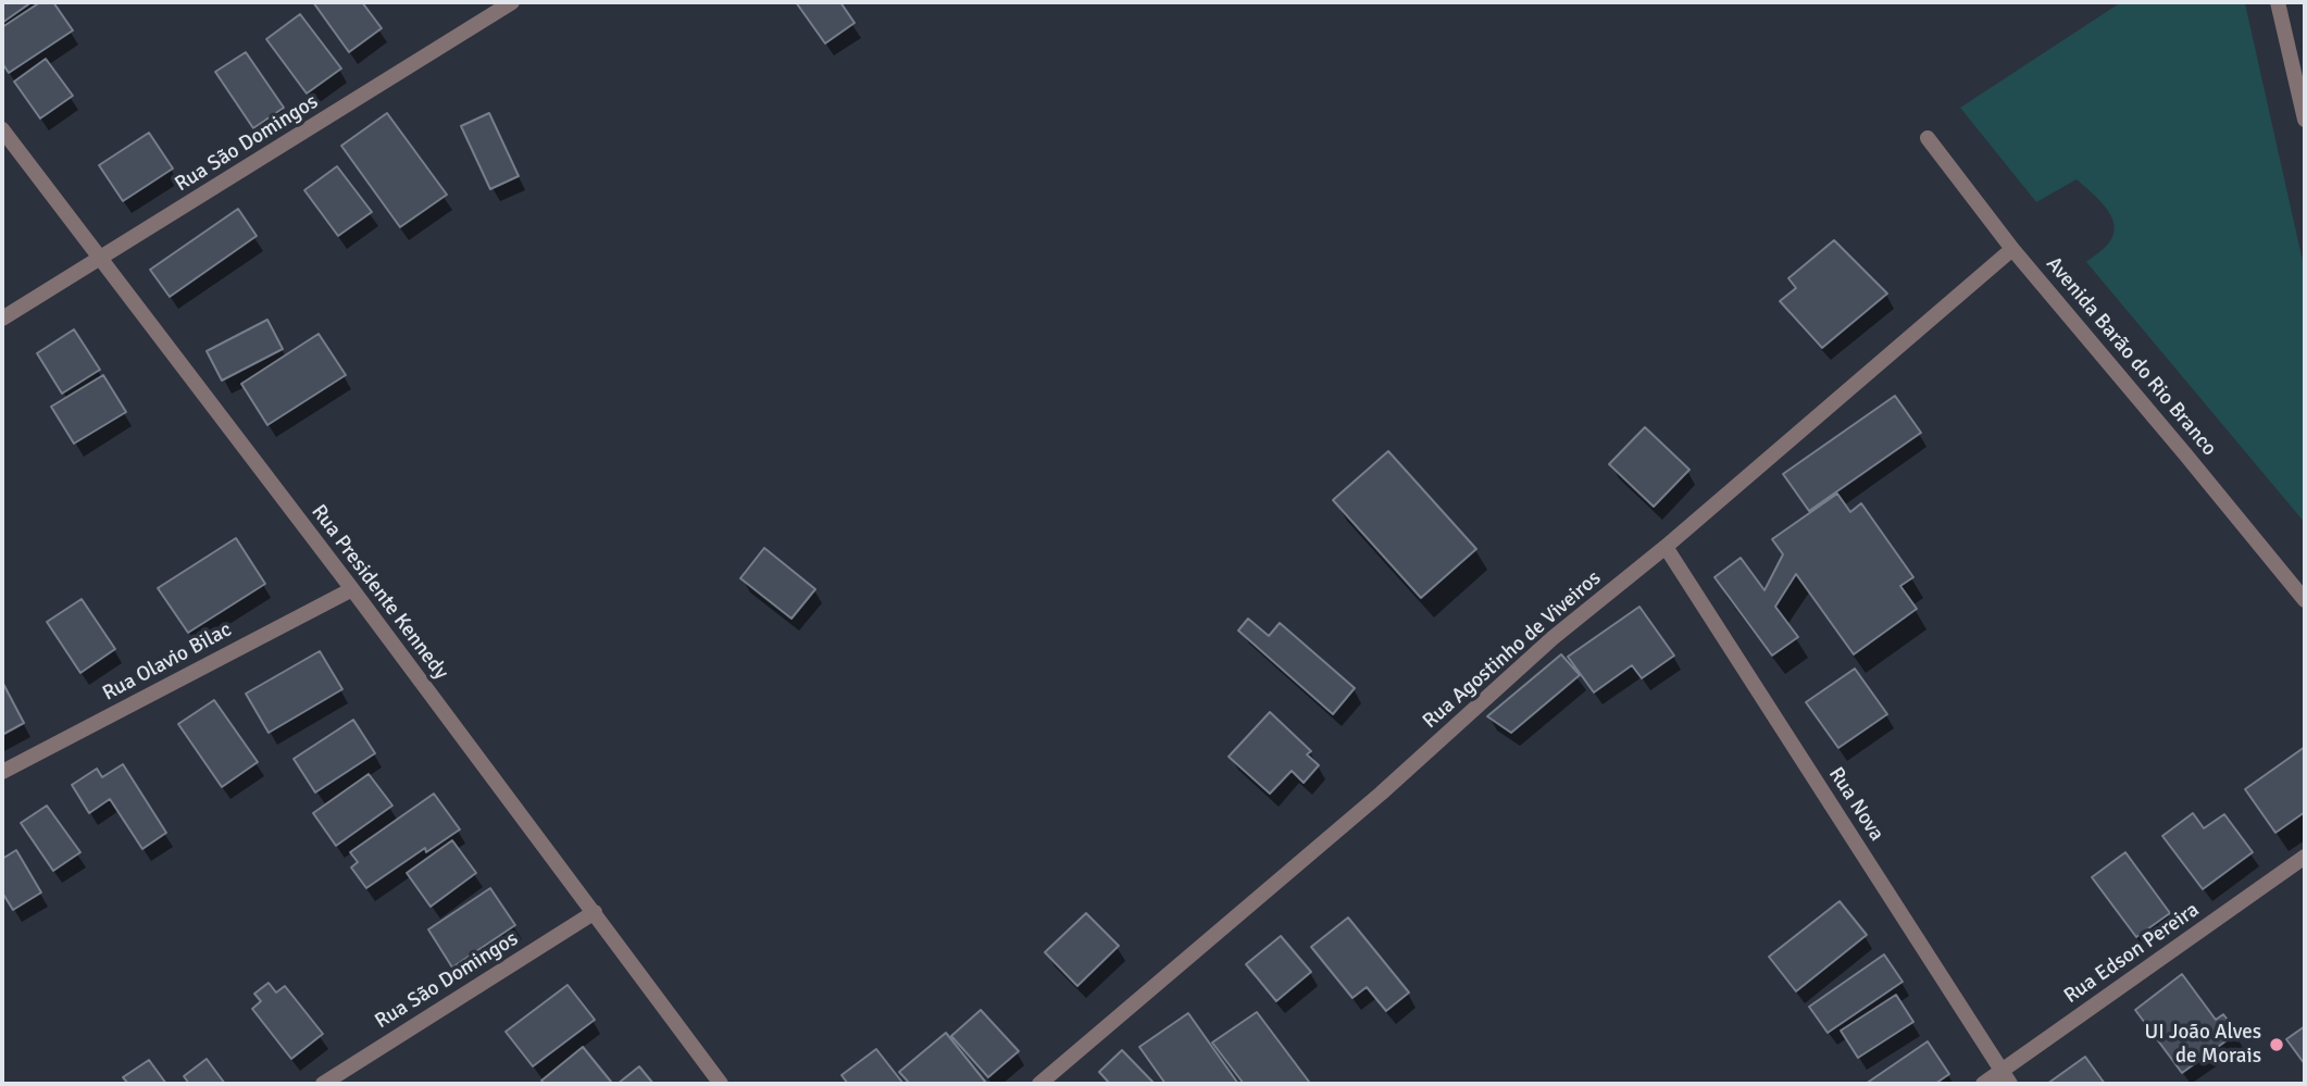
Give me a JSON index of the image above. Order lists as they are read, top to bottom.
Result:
{
  "streets": {
    "street": [
      "Rua São Domingos",
      "Avenida Barão do Rio Branco",
      "Rua Presidente Kennedy",
      "Rua Agostinho de Viveiros",
      "Rua Olavio Bilac",
      "Rua Nova",
      "Rua Edson Pereira"
    ]
  },
  "crossings": [
    ["Rua São Domingos", "Rua Presidente Kennedy"],
    ["Avenida Barão do Rio Branco", "Rua Agostinho de Viveiros"],
    ["Rua Presidente Kennedy", "Rua Olavio Bilac"],
    ["Rua Agostinho de Viveiros", "Rua Nova"],
    ["Rua Nova", "Rua Edson Pereira"]
  ],
  "places": ["UI João Alves de Morais"]
}
